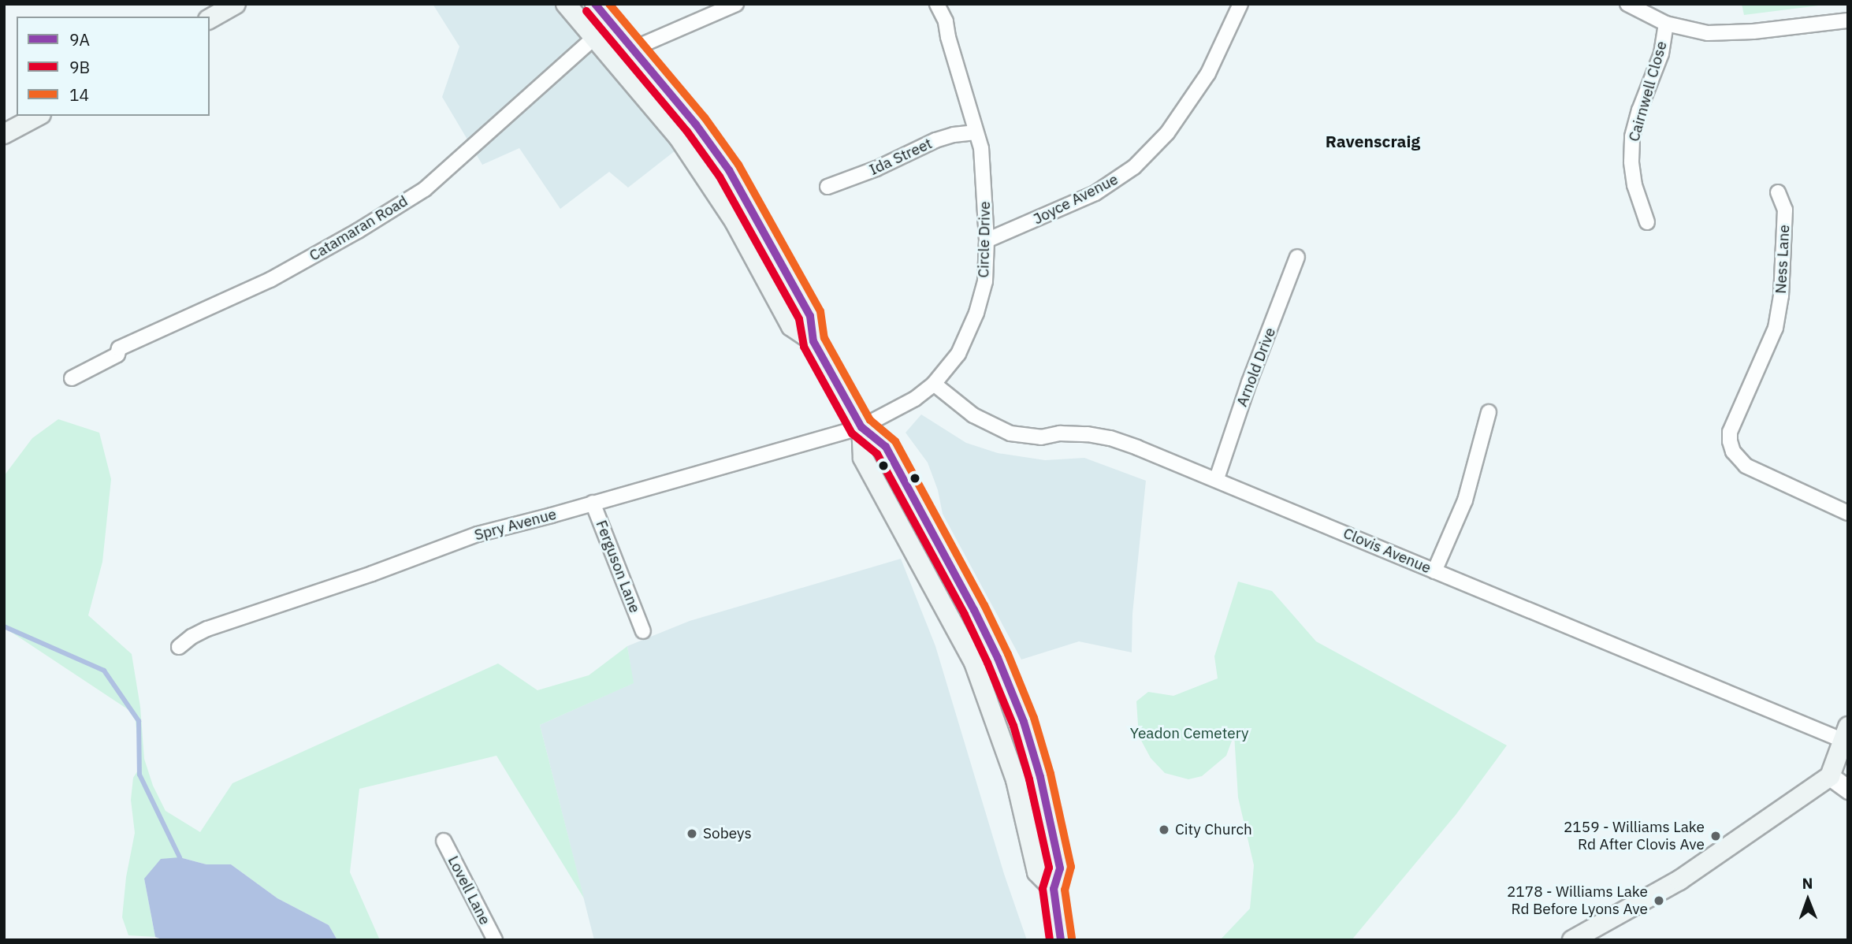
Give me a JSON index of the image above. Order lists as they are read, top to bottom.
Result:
{
  "streets": {
    "street": [
      "Cairnwell Close",
      "Ida Street",
      "Joyce Avenue",
      "Catamaran Road",
      "Circle Drive",
      "Ness Lane",
      "Arnold Drive",
      "Spry Avenue",
      "Clovis Avenue",
      "Ferguson Lane",
      "Lovell Lane"
    ]
  },
  "crossings": [
    ["Ida Street", "Circle Drive"],
    ["Joyce Avenue", "Circle Drive"],
    ["Circle Drive", "Spry Avenue"],
    ["Circle Drive", "Clovis Avenue"],
    ["Arnold Drive", "Clovis Avenue"],
    ["Spry Avenue", "Ferguson Lane"]
  ],
  "districts": ["Ravenscraig"],
  "parks": ["Yeadon Cemetery"],
  "places": [
    "City Church",
    "Sobeys",
    "2159 - Williams Lake Rd After Clovis Ave",
    "2178 - Williams Lake Rd Before Lyons Ave"
  ],
  "lines": ["transit line 9A", "transit line 14", "transit line 9B"],
  "legend": ["9A", "9B", "14"],
  "north": "top"
}
